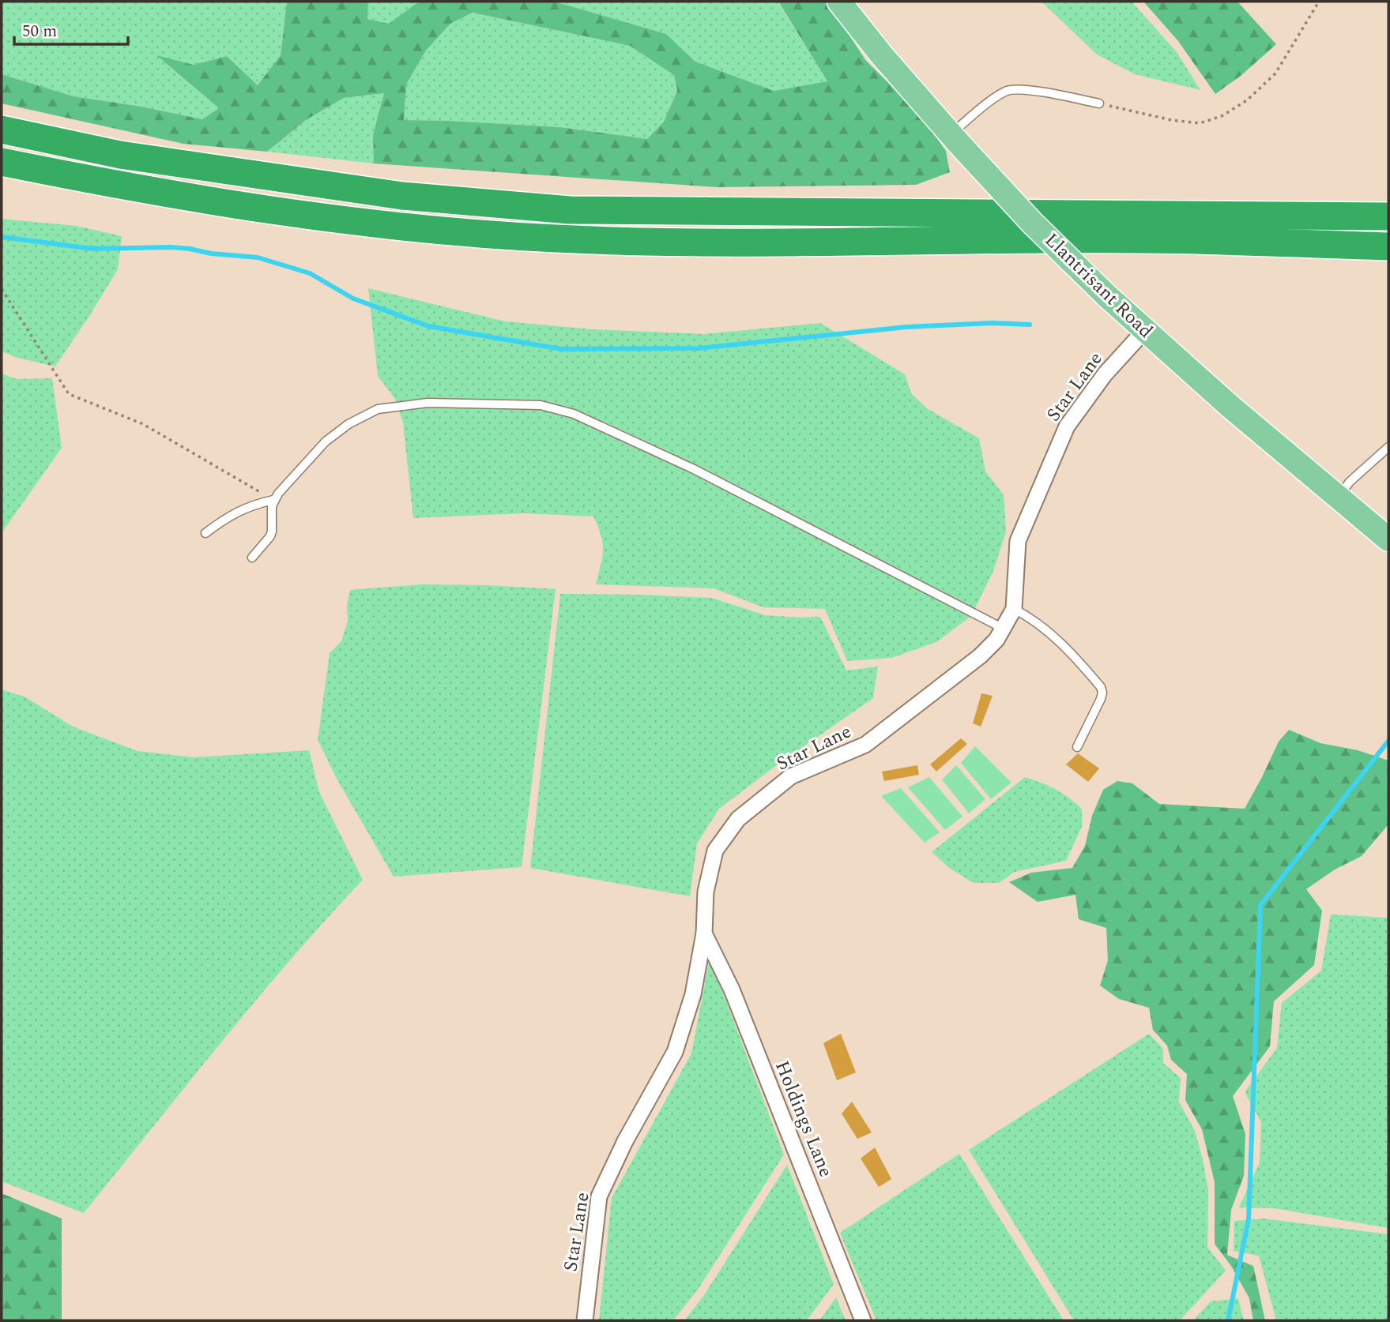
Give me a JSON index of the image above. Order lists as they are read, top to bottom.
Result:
{
  "streets": {
    "main road": ["Llantrisant Road"],
    "street": ["Star Lane", "Holdings Lane"]
  },
  "crossings": [
    ["Llantrisant Road", "Star Lane"],
    ["Star Lane", "Holdings Lane"]
  ],
  "scale_bar": "50 m"
}
